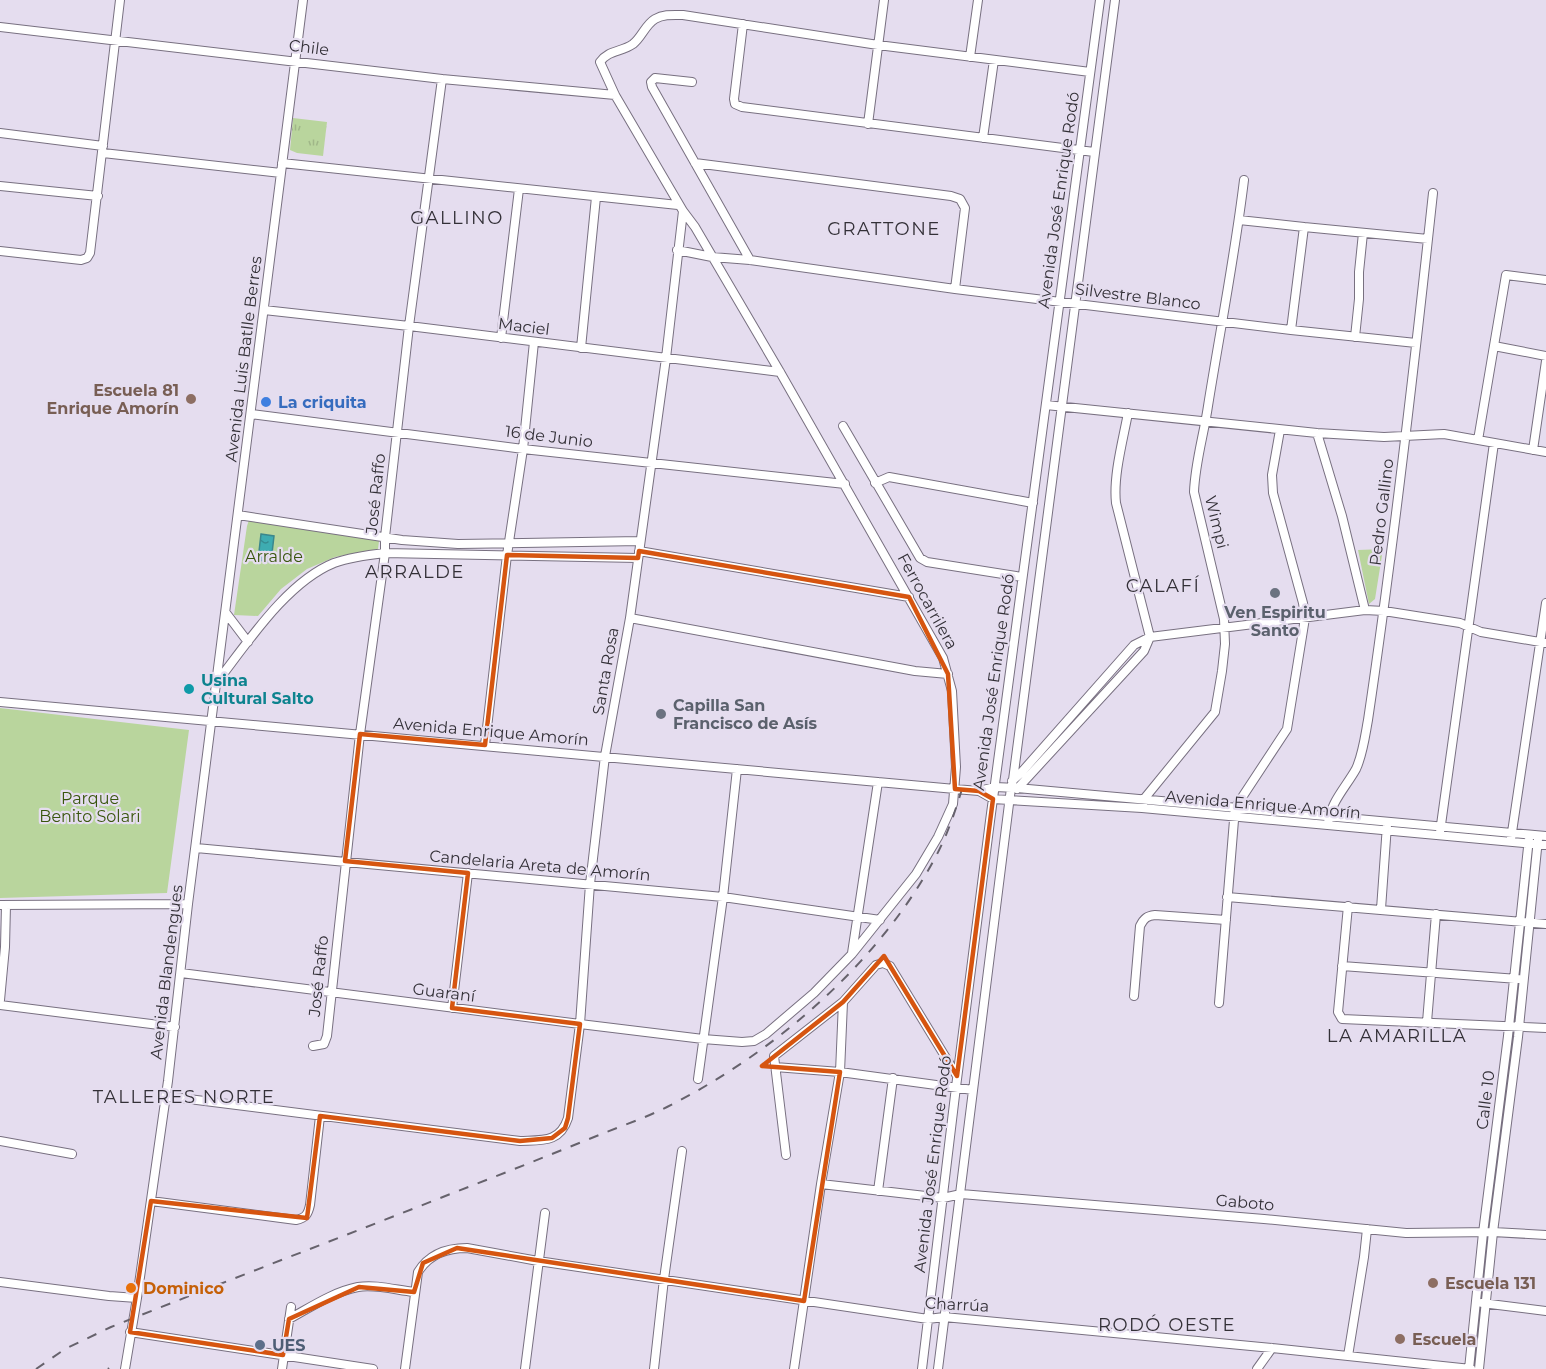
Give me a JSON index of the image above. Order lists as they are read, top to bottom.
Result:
{
  "streets": {
    "street": [
      "Chile",
      "Avenida José Enrique Rodó",
      "Silvestre Blanco",
      "Maciel",
      "Avenida Luis Batlle Berres",
      "16 de Junio",
      "José Raffo",
      "Pedro Gallino",
      "Wimpi",
      "Ferrocarrilera",
      "Santa Rosa",
      "Avenida Enrique Amorín",
      "Candelaria Areta de Amorín",
      "Avenida Blandengues",
      "Guaraní",
      "Calle 10",
      "Gaboto",
      "Charrúa"
    ]
  },
  "crossings": [
    ["Chile", "Avenida Luis Batlle Berres"],
    ["Chile", "José Raffo"],
    ["Chile", "Ferrocarrilera"],
    ["Avenida José Enrique Rodó", "Silvestre Blanco"],
    ["Avenida José Enrique Rodó", "Avenida Enrique Amorín"],
    ["Avenida José Enrique Rodó", "Gaboto"],
    ["Avenida José Enrique Rodó", "Charrúa"],
    ["Silvestre Blanco", "Pedro Gallino"],
    ["Silvestre Blanco", "Wimpi"],
    ["Silvestre Blanco", "Ferrocarrilera"],
    ["Silvestre Blanco", "Santa Rosa"],
    ["Maciel", "Avenida Luis Batlle Berres"],
    ["Maciel", "José Raffo"],
    ["Maciel", "Ferrocarrilera"],
    ["Maciel", "Santa Rosa"],
    ["Avenida Luis Batlle Berres", "16 de Junio"],
    ["Avenida Luis Batlle Berres", "Avenida Enrique Amorín"],
    ["Avenida Luis Batlle Berres", "Avenida Blandengues"],
    ["16 de Junio", "José Raffo"],
    ["16 de Junio", "Ferrocarrilera"],
    ["16 de Junio", "Santa Rosa"],
    ["José Raffo", "Avenida Enrique Amorín"],
    ["José Raffo", "Candelaria Areta de Amorín"],
    ["José Raffo", "Guaraní"],
    ["Pedro Gallino", "Avenida Enrique Amorín"],
    ["Wimpi", "Avenida Enrique Amorín"],
    ["Ferrocarrilera", "Santa Rosa"],
    ["Ferrocarrilera", "Avenida Enrique Amorín"],
    ["Ferrocarrilera", "Candelaria Areta de Amorín"],
    ["Ferrocarrilera", "Guaraní"],
    ["Santa Rosa", "Avenida Enrique Amorín"],
    ["Santa Rosa", "Candelaria Areta de Amorín"],
    ["Santa Rosa", "Guaraní"],
    ["Avenida Enrique Amorín", "Avenida Blandengues"],
    ["Avenida Enrique Amorín", "Calle 10"],
    ["Candelaria Areta de Amorín", "Avenida Blandengues"],
    ["Avenida Blandengues", "Guaraní"],
    ["Calle 10", "Gaboto"],
    ["Calle 10", "Charrúa"]
  ],
  "districts": [
    "GALLINO",
    "GRATTONE",
    "ARRALDE",
    "CALAFÍ",
    "LA AMARILLA",
    "TALLERES NORTE",
    "RODÓ OESTE"
  ],
  "parks": ["Arralde", "Parque Benito Solari"],
  "places": [
    "Escuela 81 Enrique Amorín",
    "La criquita",
    "Ven Espiritu Santo",
    "Usina Cultural Salto",
    "Capilla San Francisco de Asís",
    "Escuela 131",
    "Dominico",
    "Escuela",
    "UES"
  ]
}
